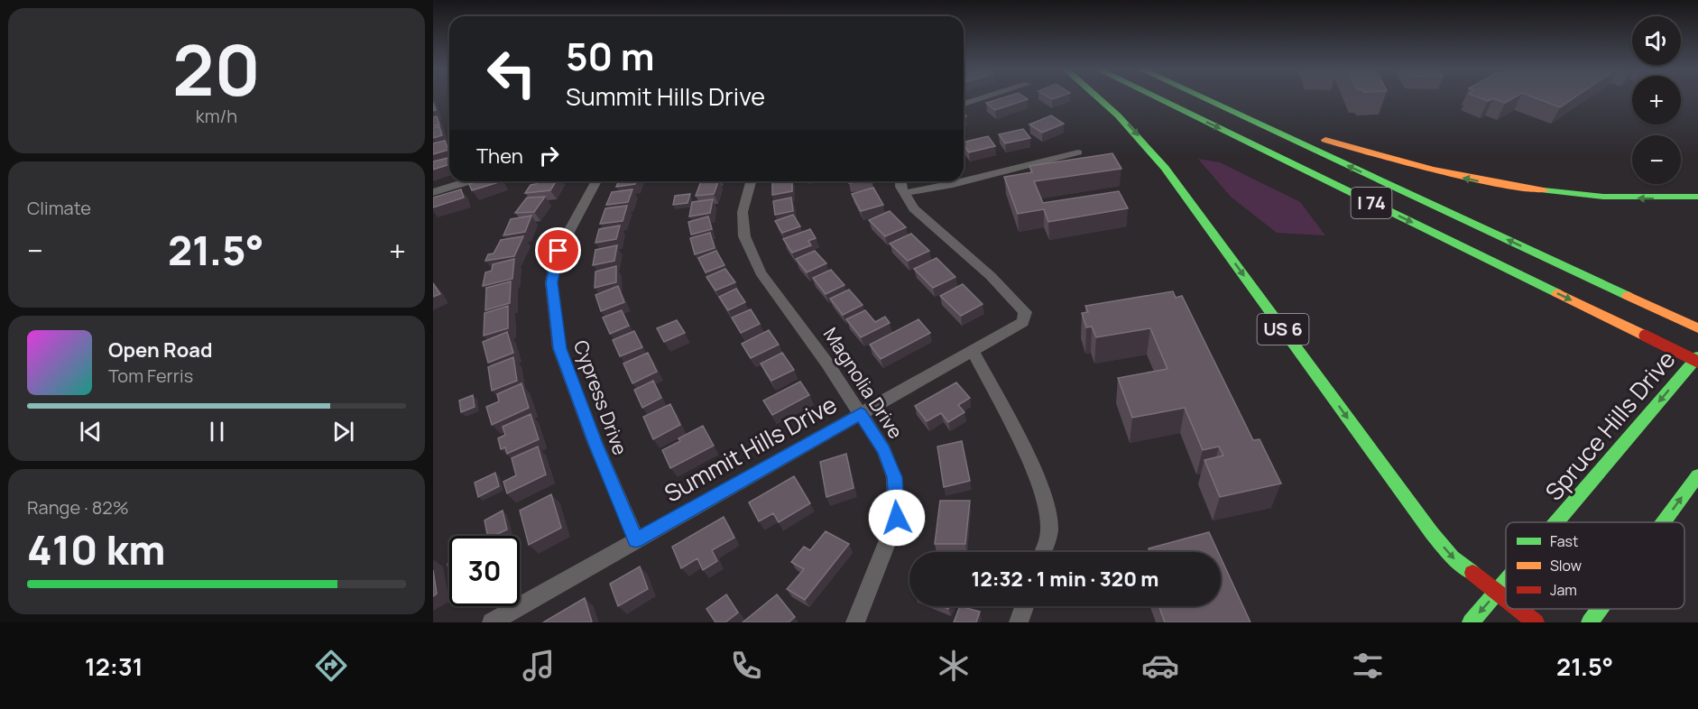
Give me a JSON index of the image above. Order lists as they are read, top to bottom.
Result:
{
  "streets": {
    "main road": ["I 74", "US 6", "Spruce Hills Drive"],
    "street": ["Magnolia Drive", "Cypress Drive", "Summit Hills Drive"]
  },
  "crossings": [
    ["US 6", "Spruce Hills Drive"],
    ["Magnolia Drive", "Summit Hills Drive"],
    ["Cypress Drive", "Summit Hills Drive"]
  ],
  "one_way": ["Spruce Hills Drive"],
  "legend": ["Fast", "Slow", "Jam"],
  "page": {
    "tile": [
      ["20", "km/h"],
      "Climate",
      ["Range · 82%", "410 km"]
    ],
    "map_buttons": ["+", "−"],
    "turn": ["50 m", "Summit Hills Drive"],
    "then": "Then",
    "heat": ["−", "21.5°", "+"],
    "song": ["Open Road", "Tom Ferris"],
    "limit": "30",
    "trip": "12:32 · 1 min · 320 m",
    "tabs": ["12:31", "21.5°"]
  }
}
